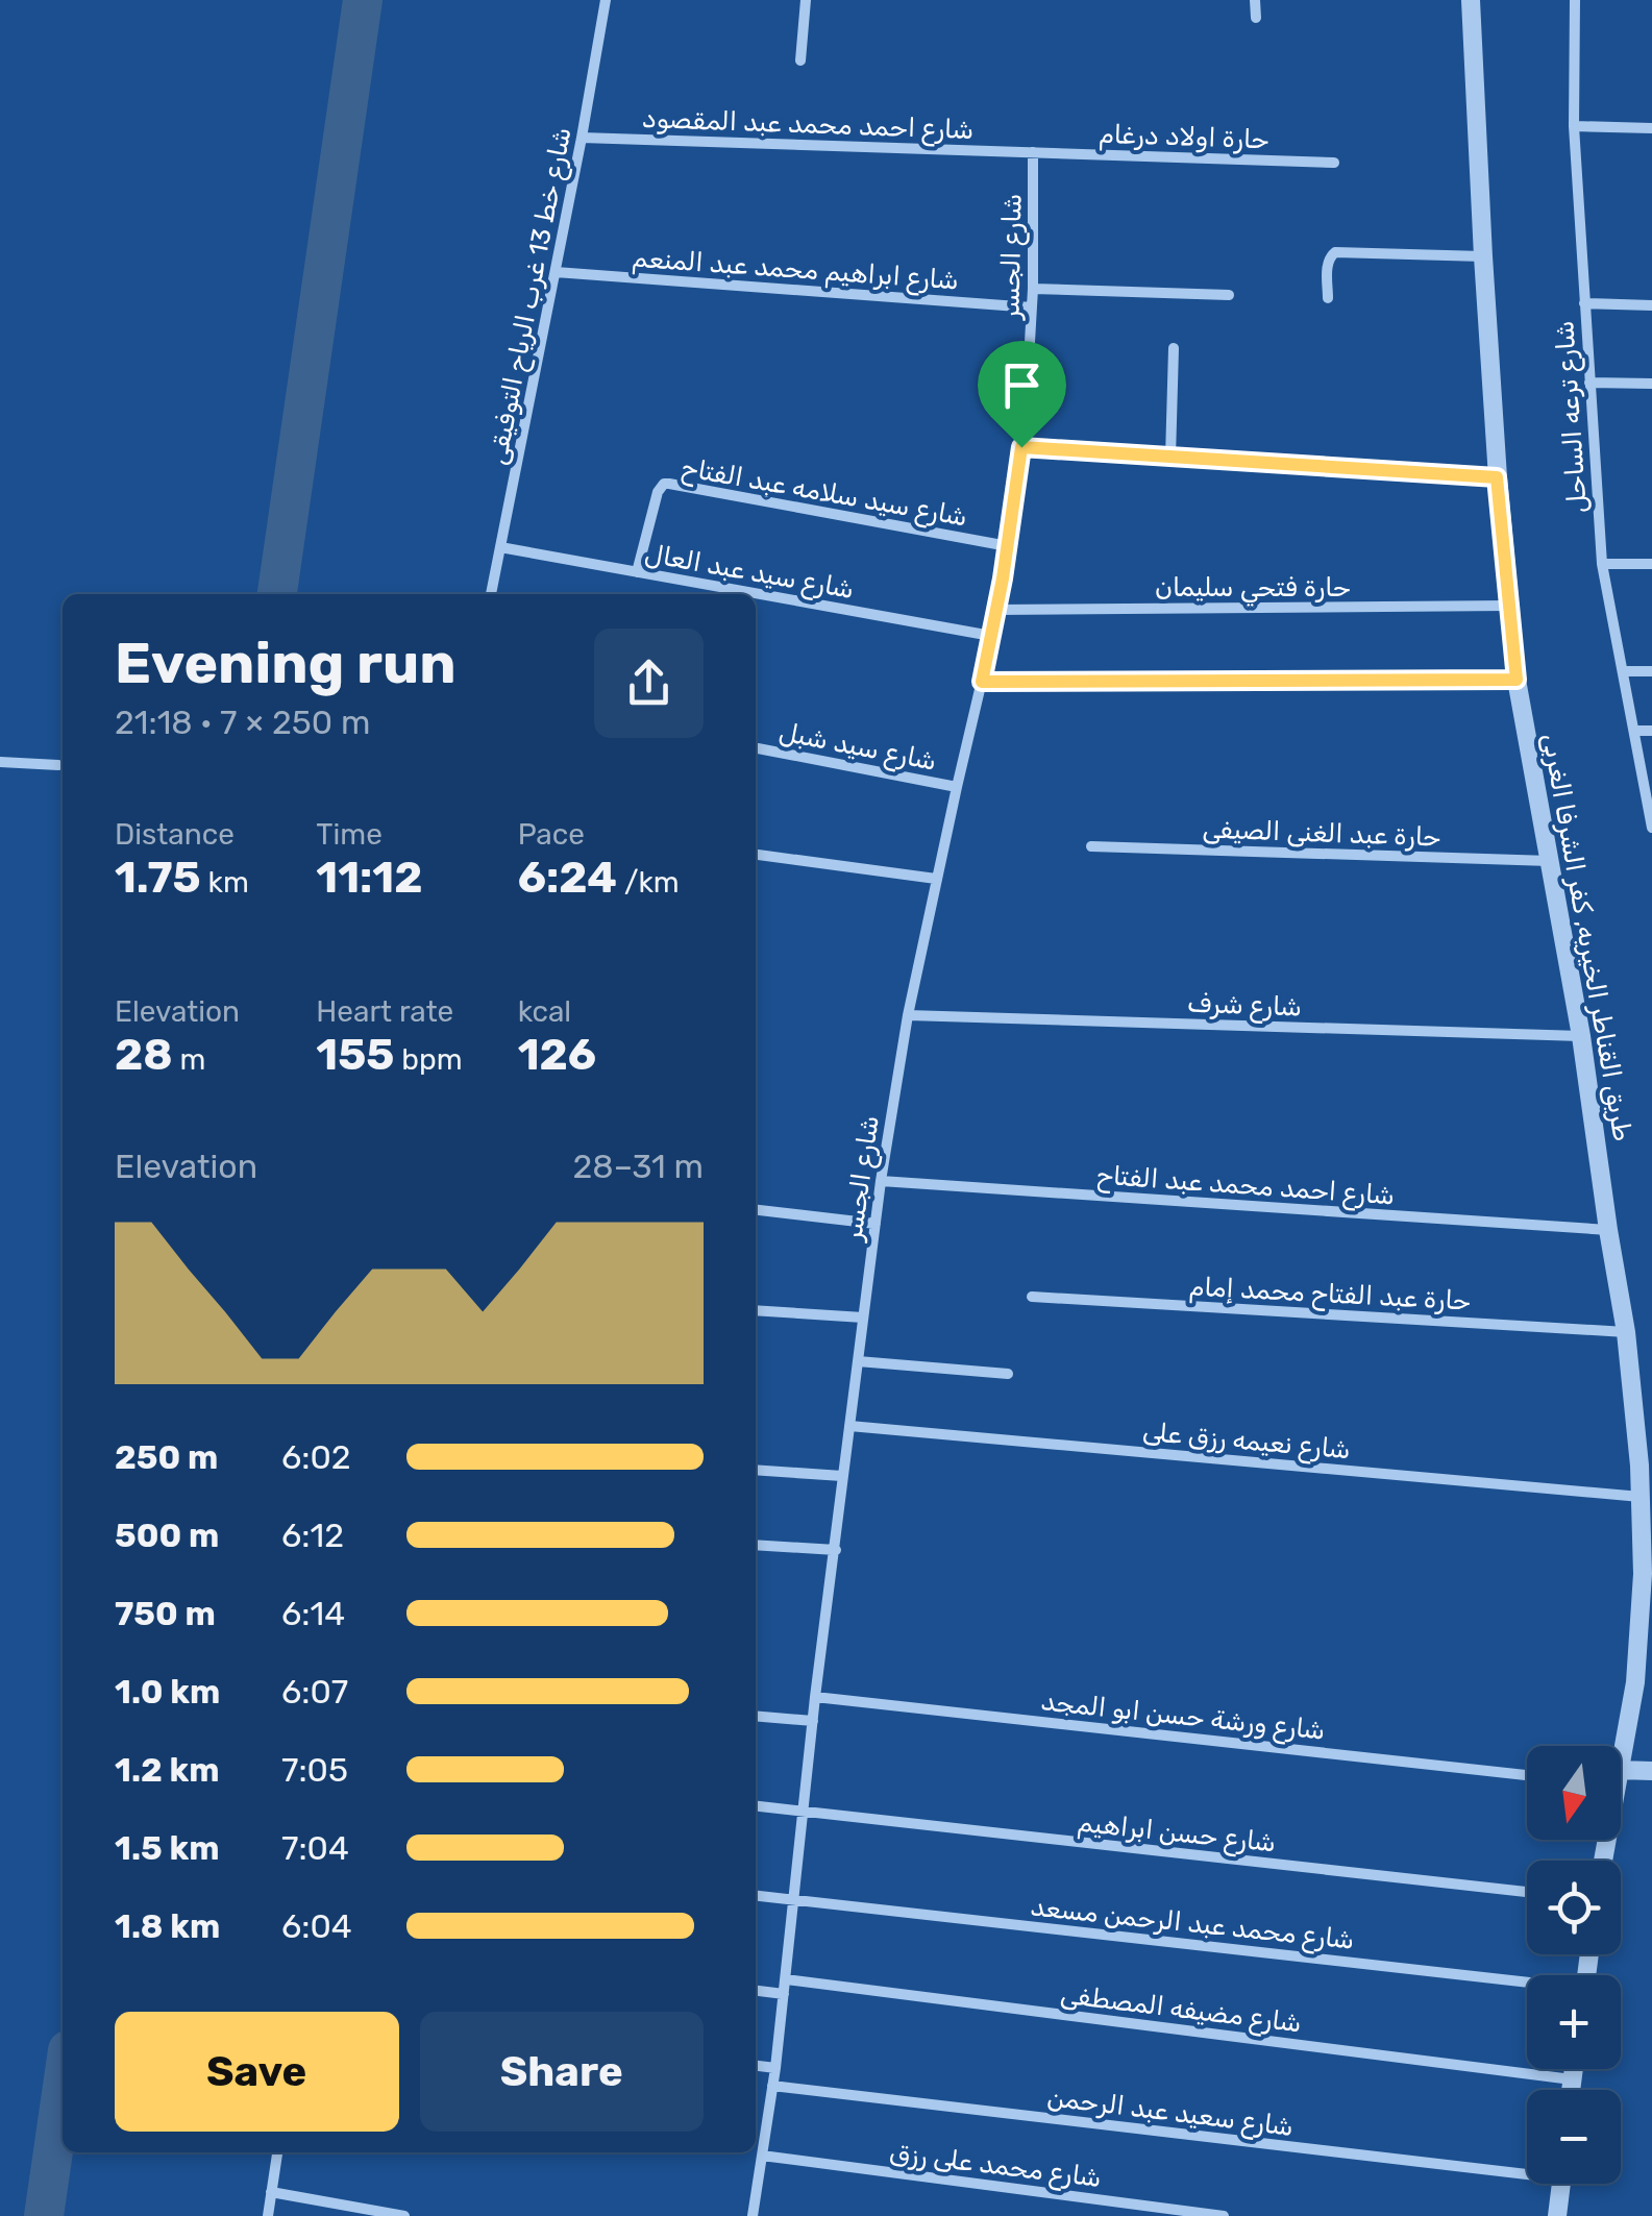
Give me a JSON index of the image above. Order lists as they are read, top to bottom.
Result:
{
  "streets": {
    "street": [
      "شارع احمد محمد عبد المقصود",
      "حارة اولاد درغام",
      "شارع الجسر",
      "شارع ابراهيم محمد عبد المنعم",
      "شارع خط 13 غرب الرياح التوفيقى",
      "شارع ترعه الساحل",
      "شارع سيد سلامه عبد الفتاح",
      "شارع سيد عبد العال",
      "حارة فتحي سليمان",
      "شارع سيد شبل",
      "حارة عبد الغنى الصيفى",
      "طريق القناطر الخيريه, كفر الشرفا الغربى",
      "شارع شرف",
      "شارع احمد محمد عبد الفتاح",
      "حارة عبد الفتاح محمد إمام",
      "شارع نعيمه رزق على",
      "شارع ورشة حسن ابو المجد",
      "شارع حسن ابراهيم",
      "شارع محمد عبد الرحمن مسعد",
      "شارع مضيفه المصطفى",
      "شارع سعيد عبد الرحمن",
      "شارع محمد على رزق"
    ]
  },
  "crossings": [
    ["شارع احمد محمد عبد المقصود", "حارة اولاد درغام"],
    ["شارع احمد محمد عبد المقصود", "شارع الجسر"],
    ["شارع احمد محمد عبد المقصود", "شارع خط 13 غرب الرياح التوفيقى"],
    ["حارة اولاد درغام", "شارع الجسر"],
    ["شارع الجسر", "شارع ابراهيم محمد عبد المنعم"],
    ["شارع الجسر", "شارع سيد سلامه عبد الفتاح"],
    ["شارع الجسر", "شارع سيد عبد العال"],
    ["شارع الجسر", "حارة فتحي سليمان"],
    ["شارع الجسر", "شارع سيد شبل"],
    ["شارع الجسر", "شارع شرف"],
    ["شارع الجسر", "شارع احمد محمد عبد الفتاح"],
    ["شارع الجسر", "شارع نعيمه رزق على"],
    ["شارع الجسر", "شارع ورشة حسن ابو المجد"],
    ["شارع الجسر", "شارع حسن ابراهيم"],
    ["شارع الجسر", "شارع محمد عبد الرحمن مسعد"],
    ["شارع الجسر", "شارع مضيفه المصطفى"],
    ["شارع الجسر", "شارع سعيد عبد الرحمن"],
    ["شارع الجسر", "شارع محمد على رزق"],
    ["شارع ابراهيم محمد عبد المنعم", "شارع خط 13 غرب الرياح التوفيقى"],
    ["شارع خط 13 غرب الرياح التوفيقى", "شارع سيد عبد العال"],
    ["شارع سيد سلامه عبد الفتاح", "شارع سيد عبد العال"],
    ["حارة فتحي سليمان", "طريق القناطر الخيريه, كفر الشرفا الغربى"],
    ["حارة عبد الغنى الصيفى", "طريق القناطر الخيريه, كفر الشرفا الغربى"],
    ["طريق القناطر الخيريه, كفر الشرفا الغربى", "شارع شرف"],
    ["طريق القناطر الخيريه, كفر الشرفا الغربى", "شارع احمد محمد عبد الفتاح"],
    ["طريق القناطر الخيريه, كفر الشرفا الغربى", "حارة عبد الفتاح محمد إمام"],
    ["طريق القناطر الخيريه, كفر الشرفا الغربى", "شارع نعيمه رزق على"]
  ],
  "north": "bottom",
  "page": {
    "heading": ["Evening run", "21:18 · 7 × 250 m"],
    "stats": [
      ["Distance", "1.75 km"],
      ["Time", "11:12"],
      ["Pace", "6:24 /km"],
      ["Elevation", "28 m"],
      ["Heart rate", "155 bpm"],
      ["kcal", "126"]
    ],
    "chart": ["Elevation", "28–31 m"],
    "list": [
      {
        "name": "250 m",
        "note": "6:02"
      },
      {
        "name": "500 m",
        "note": "6:12"
      },
      {
        "name": "750 m",
        "note": "6:14"
      },
      {
        "name": "1.0 km",
        "note": "6:07"
      },
      {
        "name": "1.2 km",
        "note": "7:05"
      },
      {
        "name": "1.5 km",
        "note": "7:04"
      },
      {
        "name": "1.8 km",
        "note": "6:04"
      }
    ],
    "map_buttons": ["+", "−"],
    "buttons": ["Save", "Share"]
  }
}
